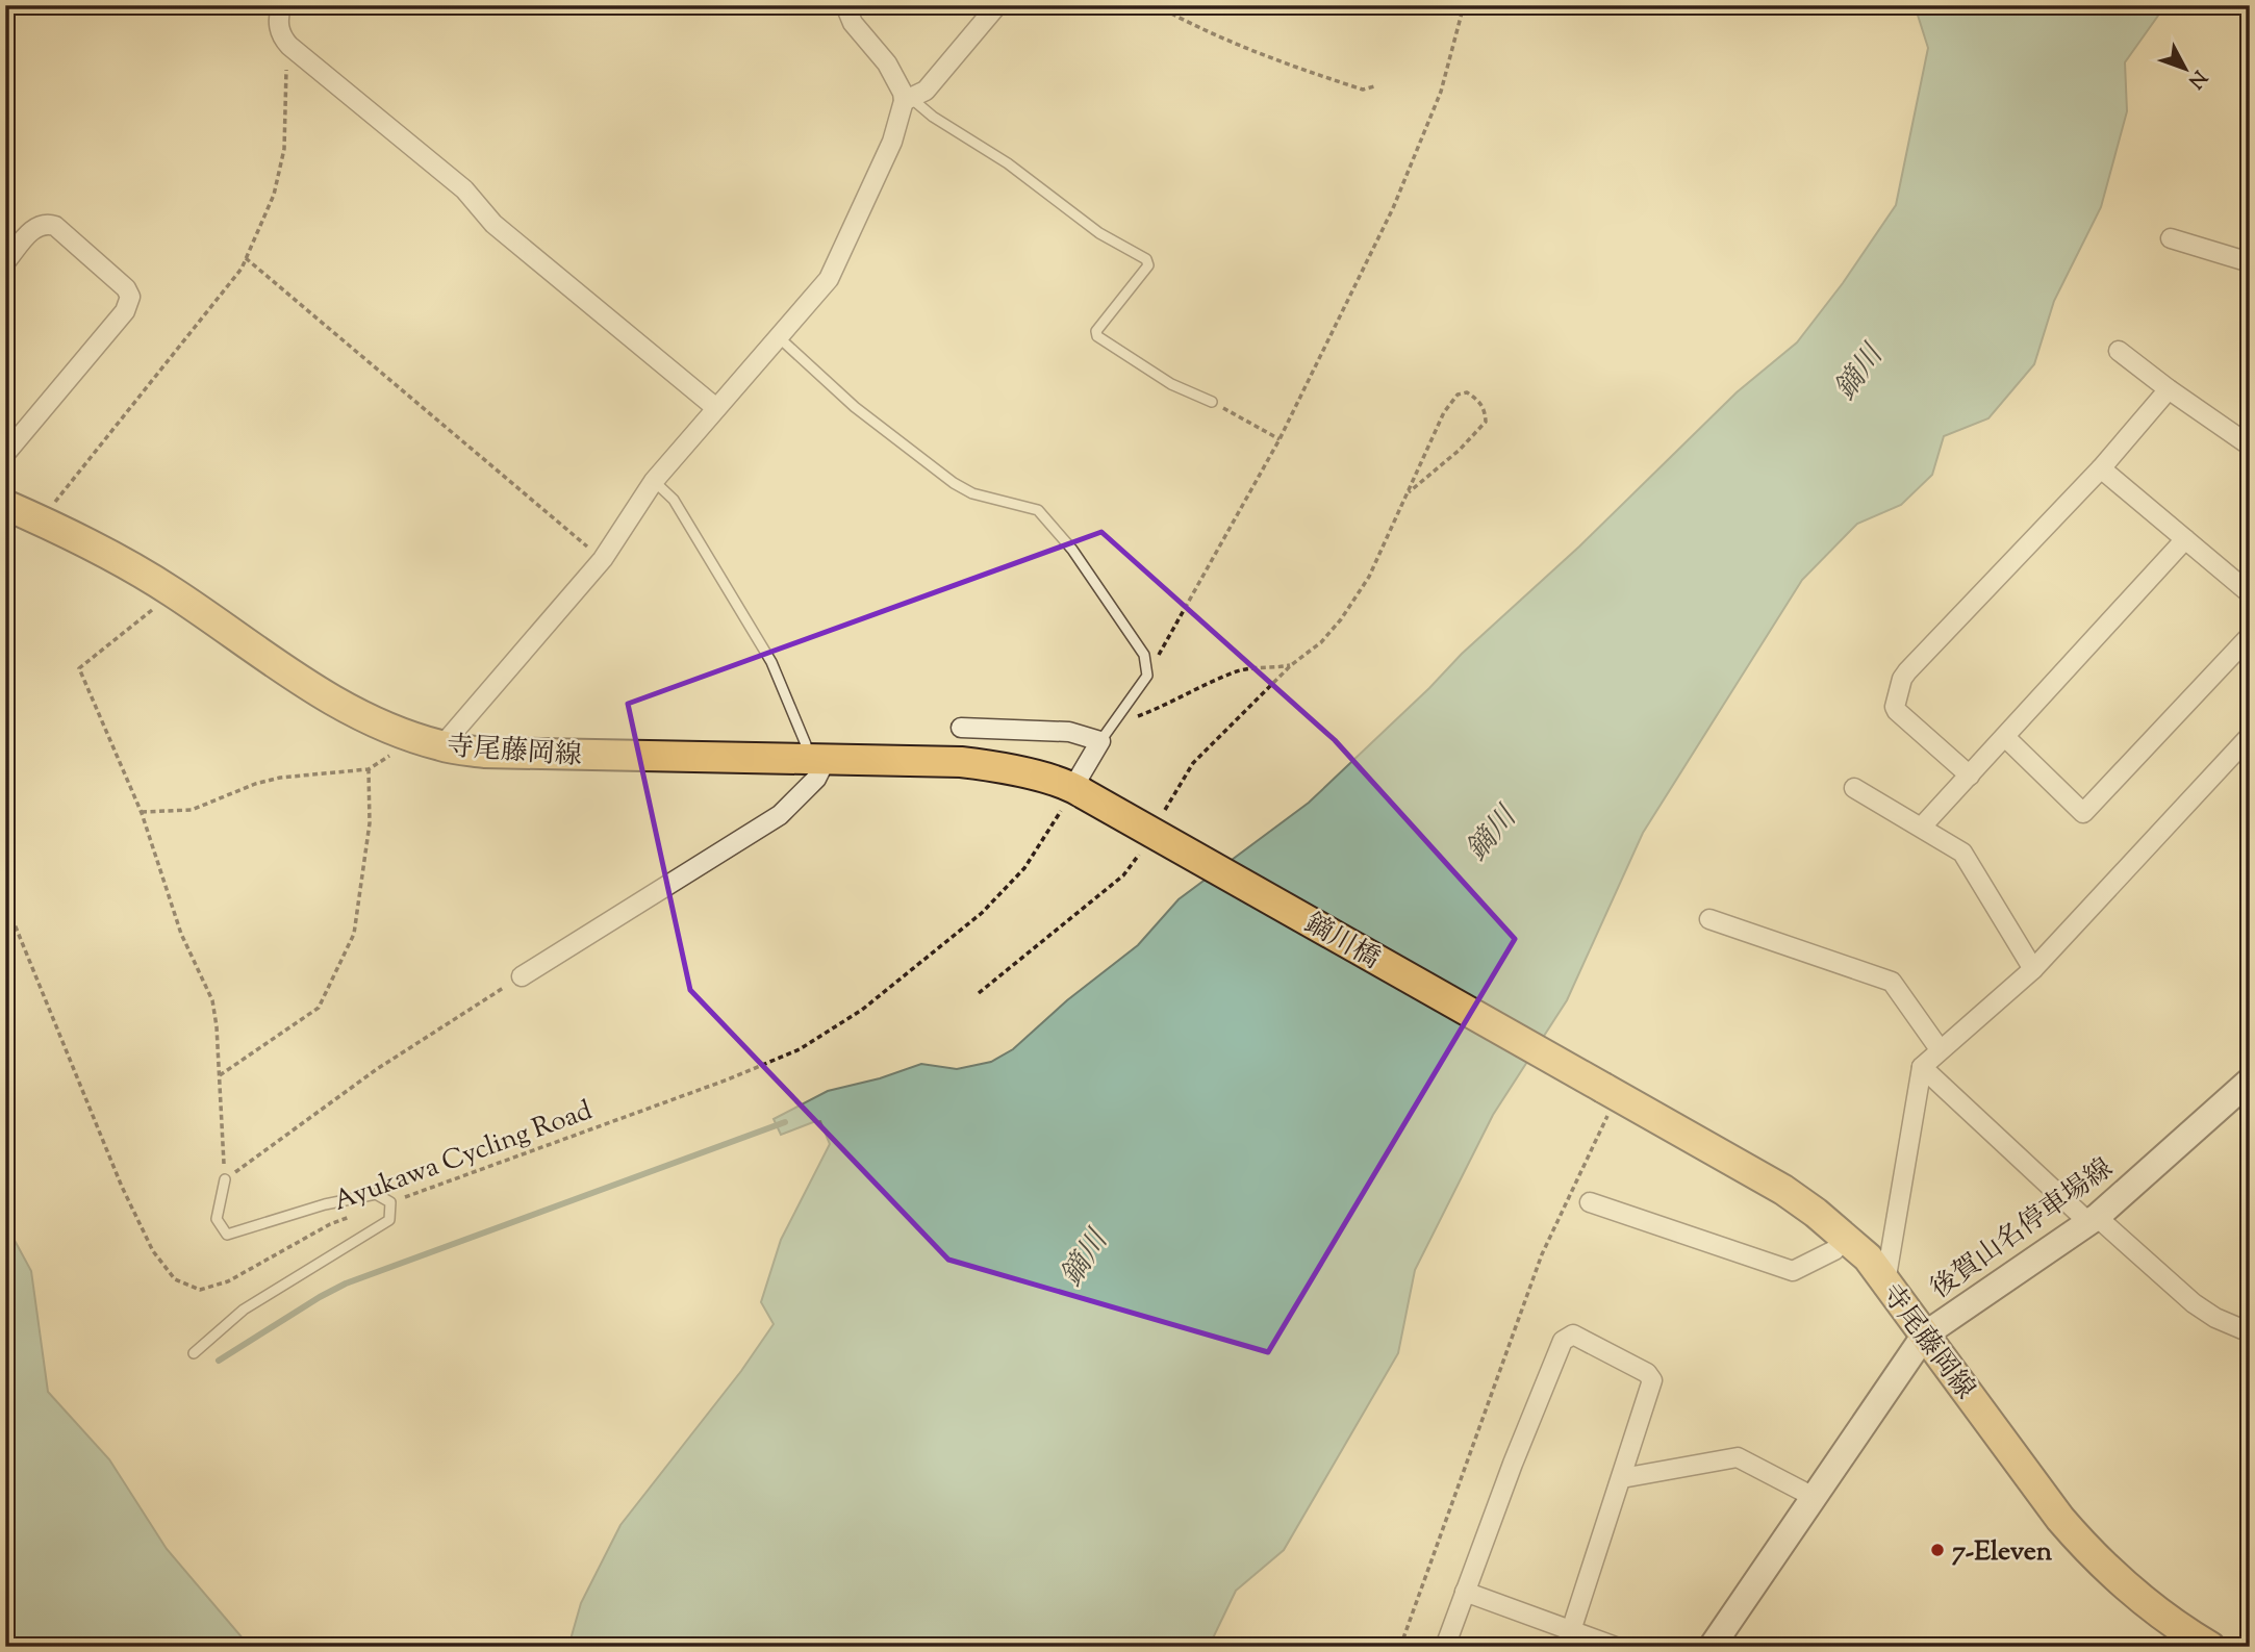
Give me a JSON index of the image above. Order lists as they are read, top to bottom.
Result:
{
  "streets": {
    "main road": ["寺尾藤岡線", "鏑川橋", "後賀山名停車場線"],
    "path": ["Ayukawa Cycling Road"]
  },
  "crossings": [
    ["寺尾藤岡線", "鏑川橋"],
    ["寺尾藤岡線", "Ayukawa Cycling Road"],
    ["寺尾藤岡線", "後賀山名停車場線"],
    ["鏑川橋", "Ayukawa Cycling Road"]
  ],
  "water": ["鏑川"],
  "places": ["7-Eleven"],
  "north": "bottom right"
}
